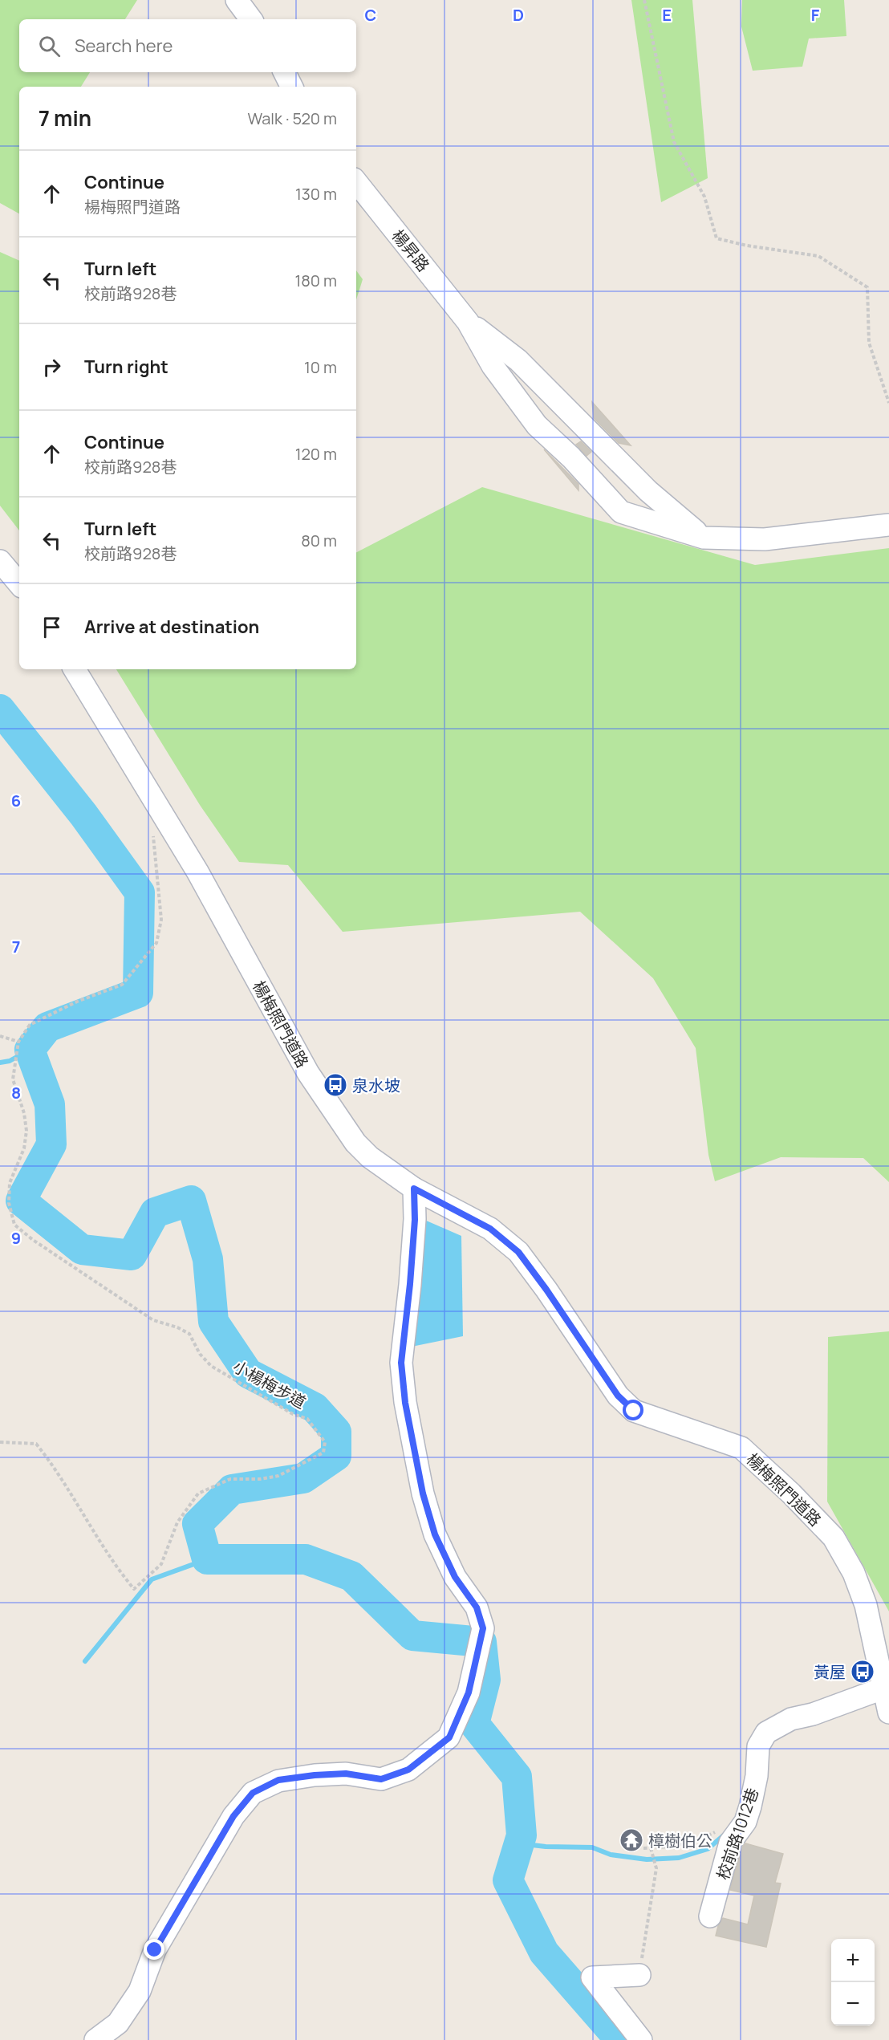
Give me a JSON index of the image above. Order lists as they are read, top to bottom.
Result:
{
  "streets": {
    "street": ["楊昇路", "楊梅照門道路", "校前路1012巷"],
    "path": ["小楊梅步道"]
  },
  "crossings": [
    ["楊梅照門道路", "校前路1012巷"]
  ],
  "places": {
    "bus stop": ["泉水坡", "黃屋"],
    "temple": ["樟樹伯公"]
  },
  "page": {
    "search": "Search here",
    "heading": ["7 min", "Walk · 520 m"],
    "list": [
      ["Continue", "楊梅照門道路", "130 m"],
      ["Turn left", "校前路928巷", "180 m"],
      ["Turn right", "10 m"],
      ["Continue", "校前路928巷", "120 m"],
      ["Turn left", "校前路928巷", "80 m"],
      "Arrive at destination"
    ],
    "map_buttons": ["+", "−"]
  },
  "grid": {
    "columns": [
      "C",
      "D",
      "E",
      "F"
    ],
    "rows": [
      "6",
      "7",
      "8",
      "9"
    ]
  }
}
